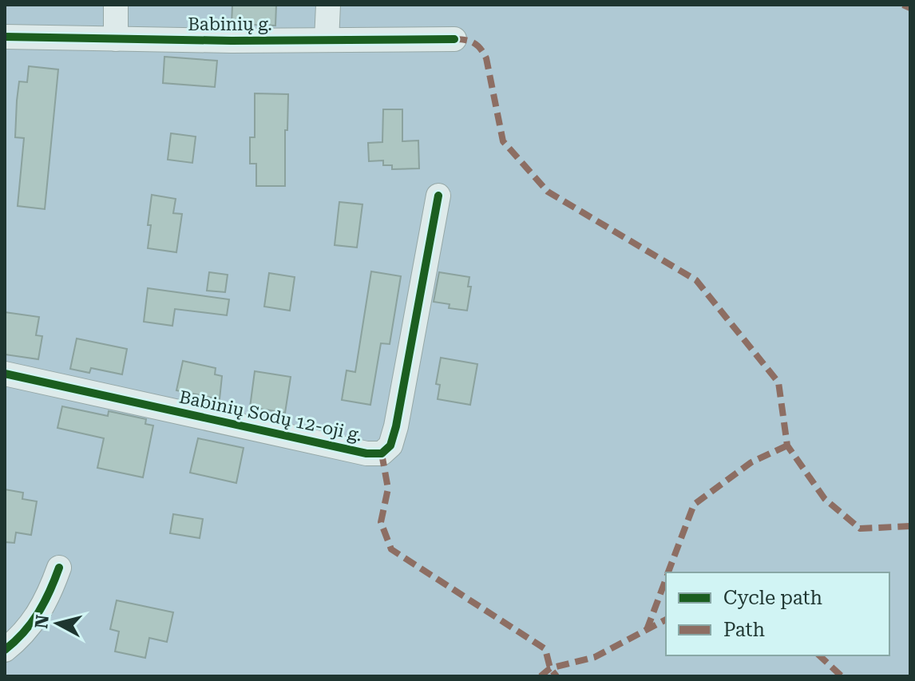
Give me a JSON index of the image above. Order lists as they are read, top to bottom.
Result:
{
  "streets": {
    "street": ["Babinių g.", "Babinių Sodų 12-oji g."]
  },
  "legend": ["Cycle path", "Path"],
  "north": "left"
}
